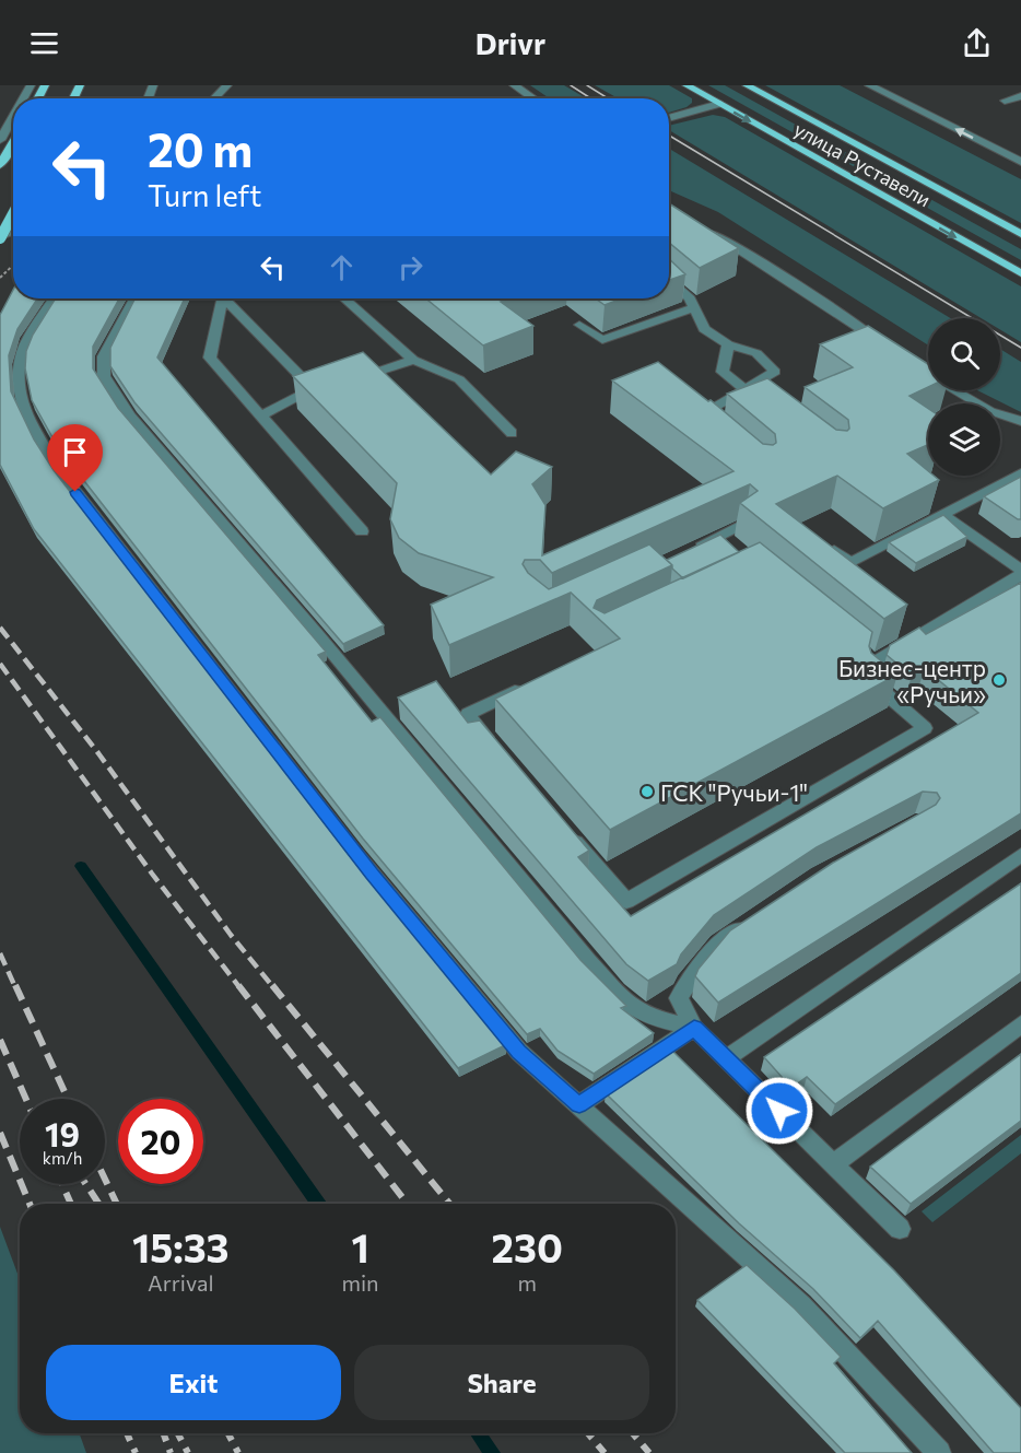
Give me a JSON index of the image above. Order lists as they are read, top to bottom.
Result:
{
  "streets": {
    "main road": ["улица Руставели"]
  },
  "places": ["Бизнес-центр «Ручьи»", "ГСК \"Ручьи-1\""],
  "page": {
    "header": "Drivr",
    "turn": ["20 m", "Turn left"],
    "speed": "19 km/h",
    "limit": "20",
    "eta": [
      "15:33",
      "Arrival",
      "1",
      "min",
      "230",
      "m"
    ],
    "buttons": ["Exit", "Share"]
  }
}
